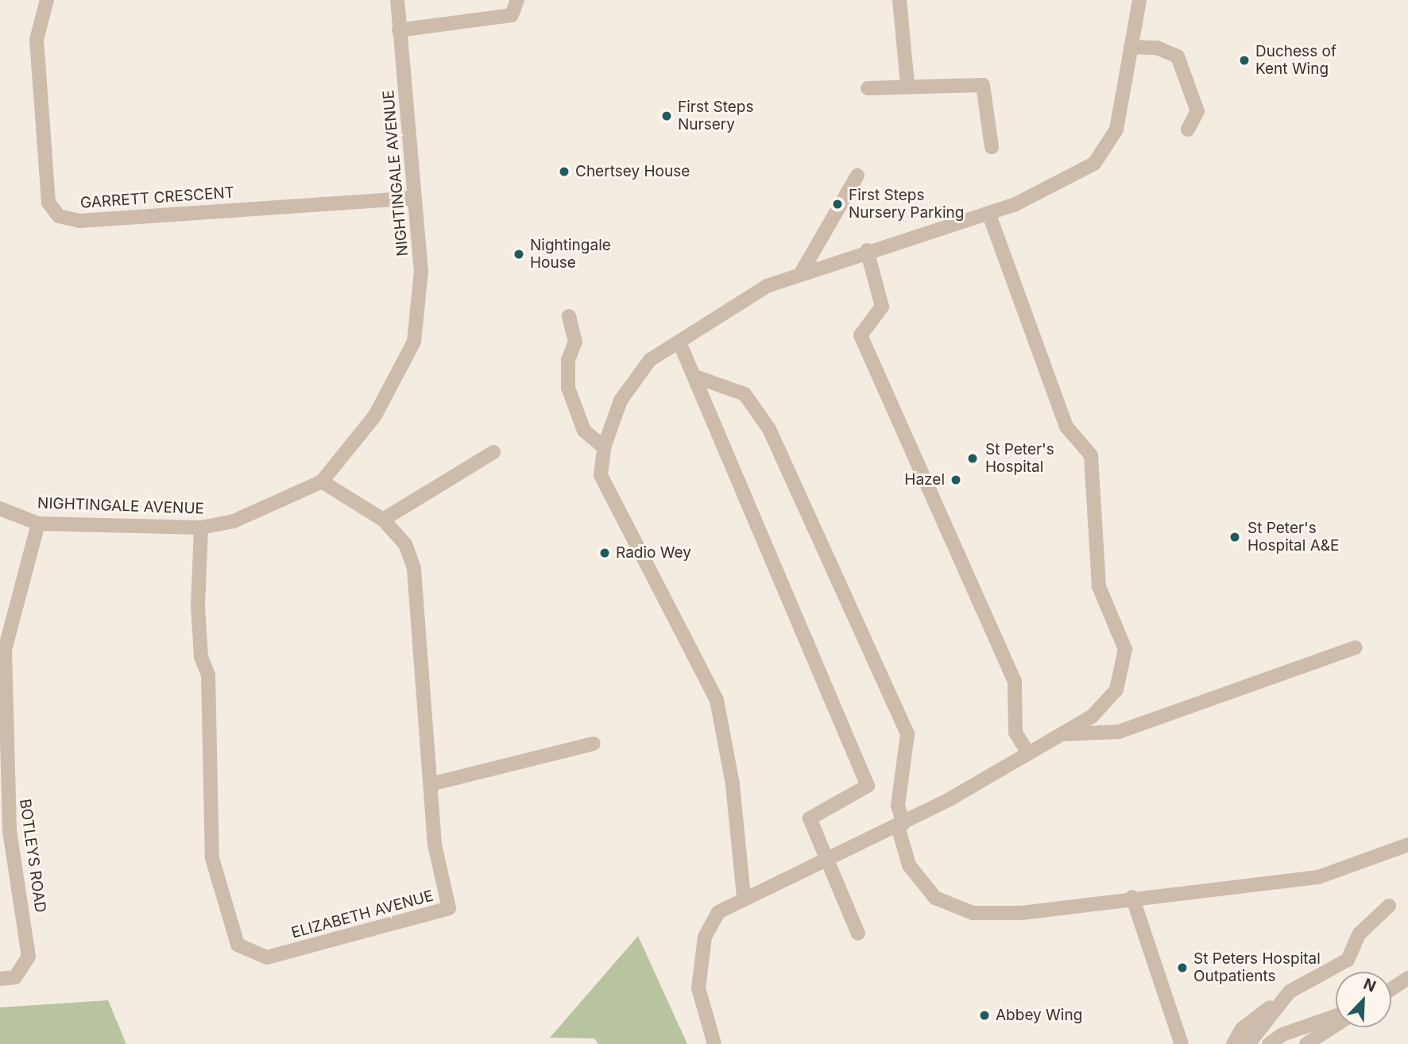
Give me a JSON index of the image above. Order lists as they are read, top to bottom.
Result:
{
  "streets": {
    "street": [
      "NIGHTINGALE AVENUE",
      "GARRETT CRESCENT",
      "BOTLEYS ROAD",
      "ELIZABETH AVENUE"
    ]
  },
  "crossings": [
    ["NIGHTINGALE AVENUE", "GARRETT CRESCENT"],
    ["NIGHTINGALE AVENUE", "BOTLEYS ROAD"],
    ["NIGHTINGALE AVENUE", "ELIZABETH AVENUE"]
  ],
  "places": [
    "Duchess of Kent Wing",
    "First Steps Nursery",
    "Chertsey House",
    "First Steps Nursery Parking",
    "Nightingale House",
    "St Peter's Hospital",
    "Hazel",
    "St Peter's Hospital A&E",
    "Radio Wey",
    "St Peters Hospital Outpatients",
    "Abbey Wing"
  ],
  "north": "top right"
}
